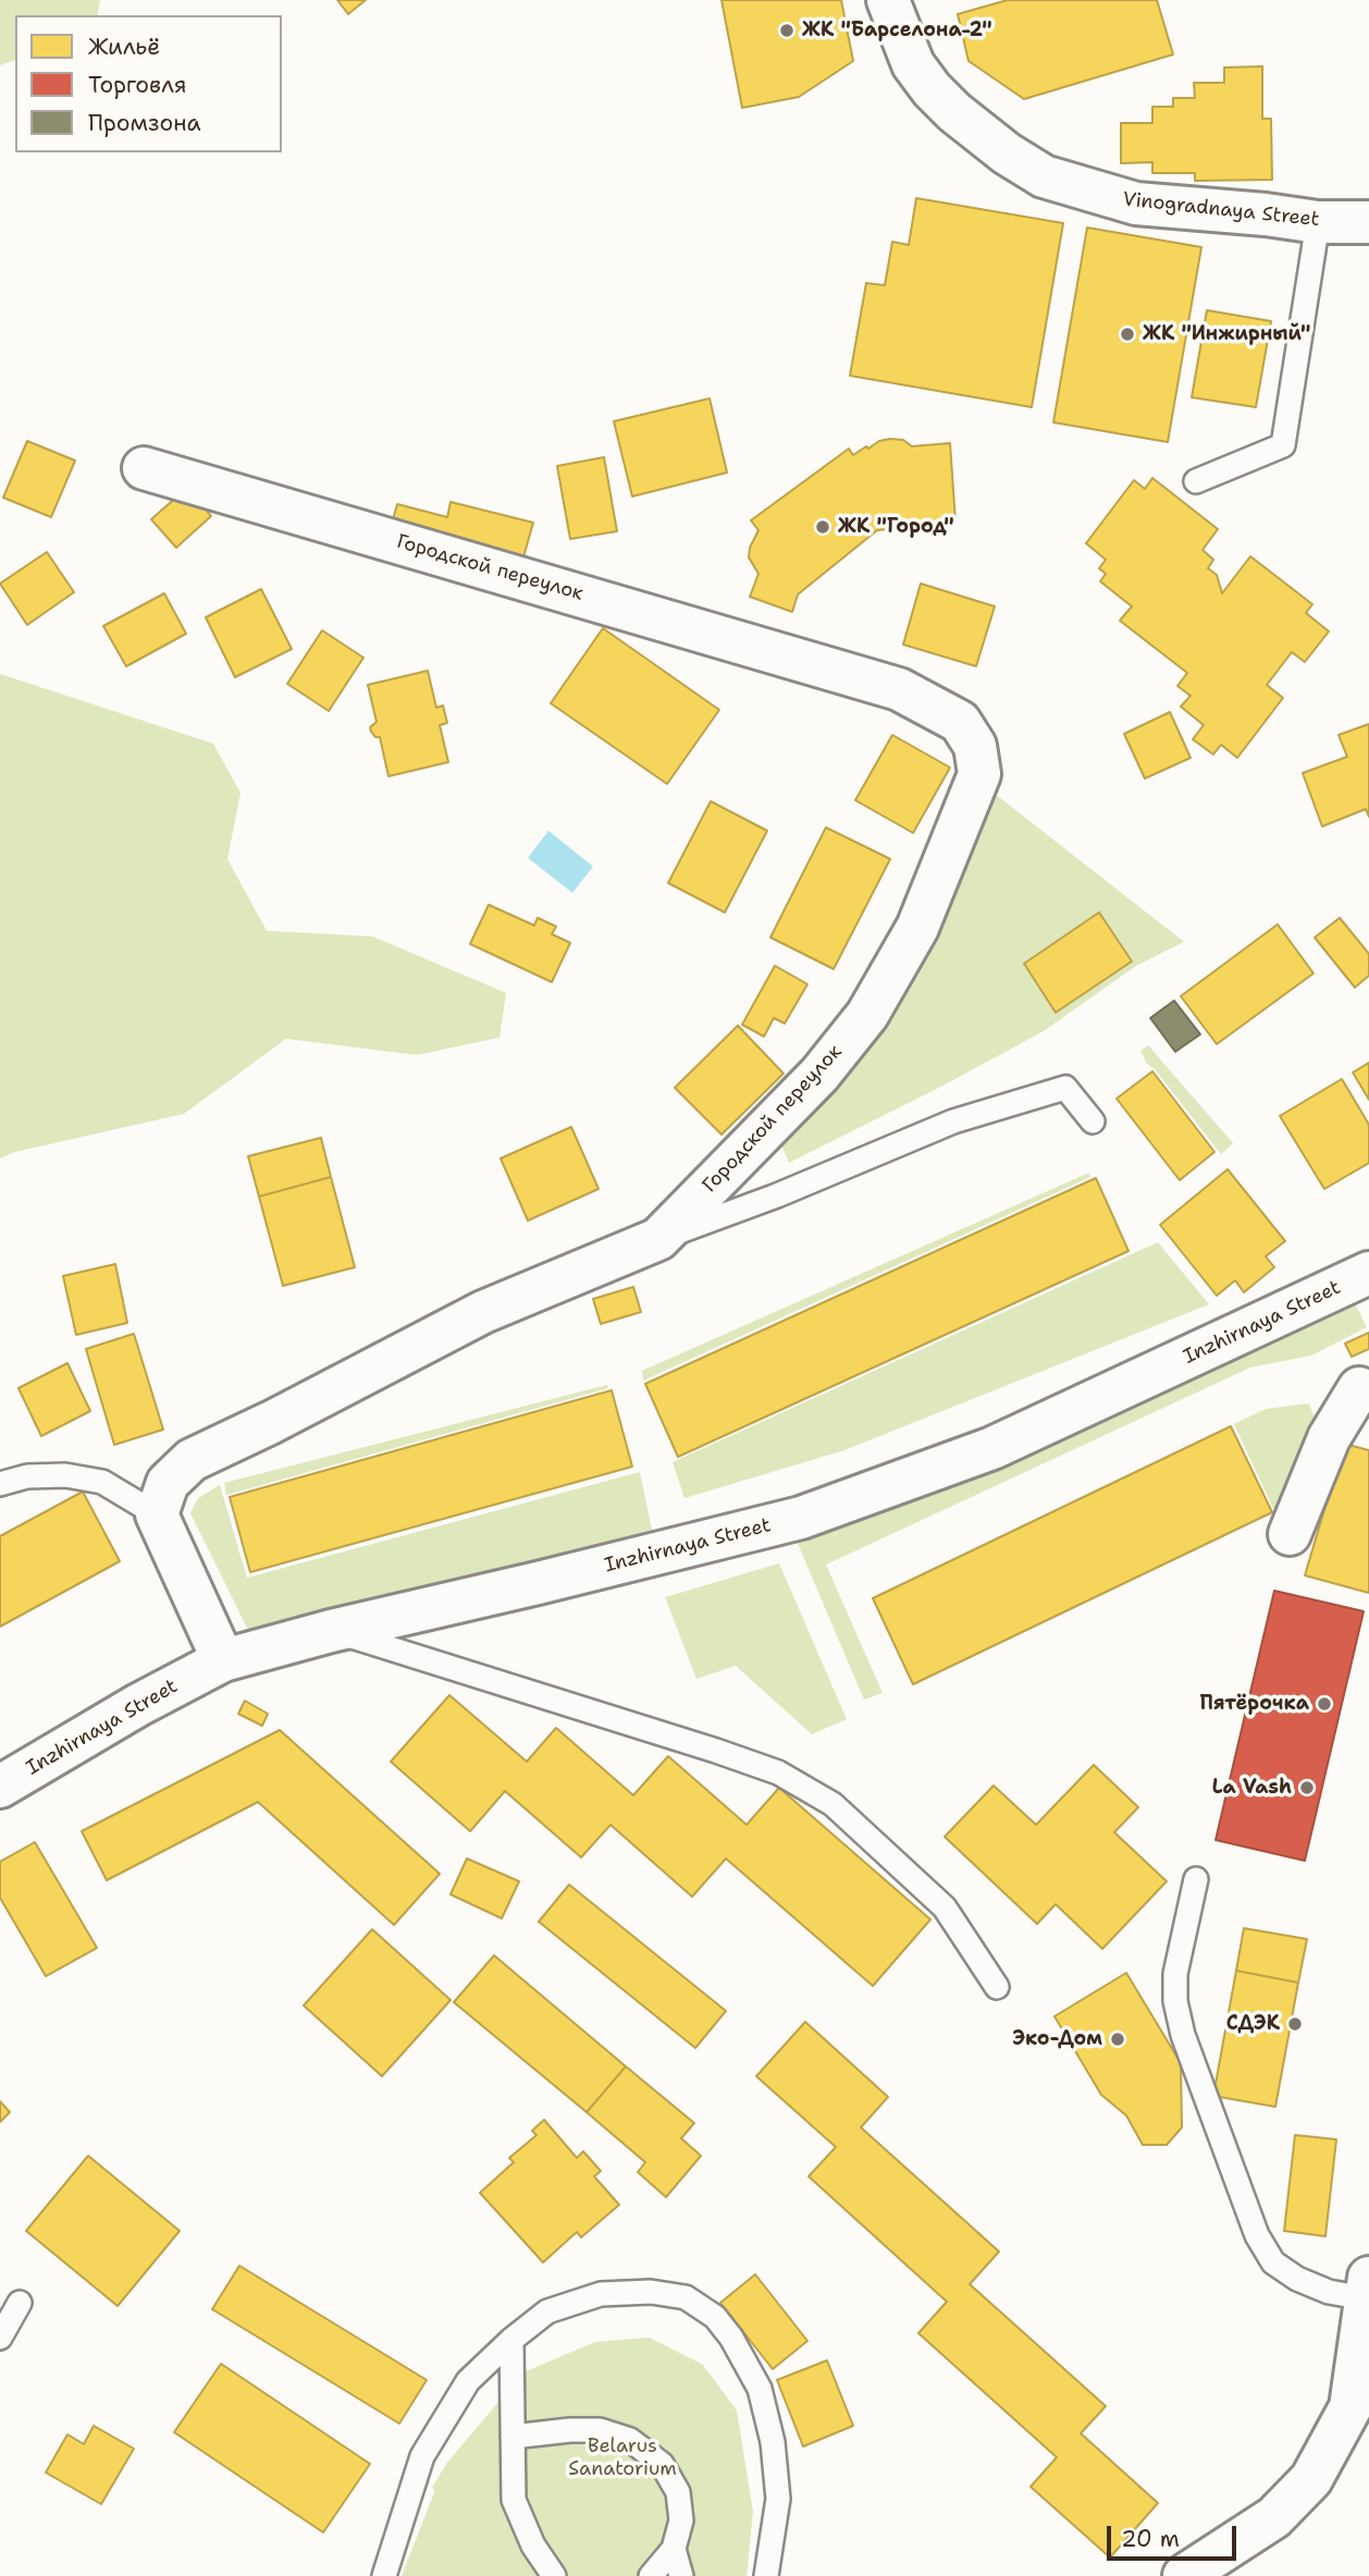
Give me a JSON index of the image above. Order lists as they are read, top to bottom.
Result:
{
  "streets": {
    "street": ["Vinogradnaya Street", "Городской переулок", "Inzhirnaya Street"]
  },
  "parks": ["Belarus Sanatorium"],
  "places": [
    "ЖК \"Барселона-2\"",
    "ЖК \"Инжирный\"",
    "ЖК \"Город\"",
    "Пятёрочка",
    "La Vash",
    "СДЭК",
    "Эко-Дом"
  ],
  "legend": ["Жильё", "Торговля", "Промзона"],
  "scale_bar": "20 m"
}
